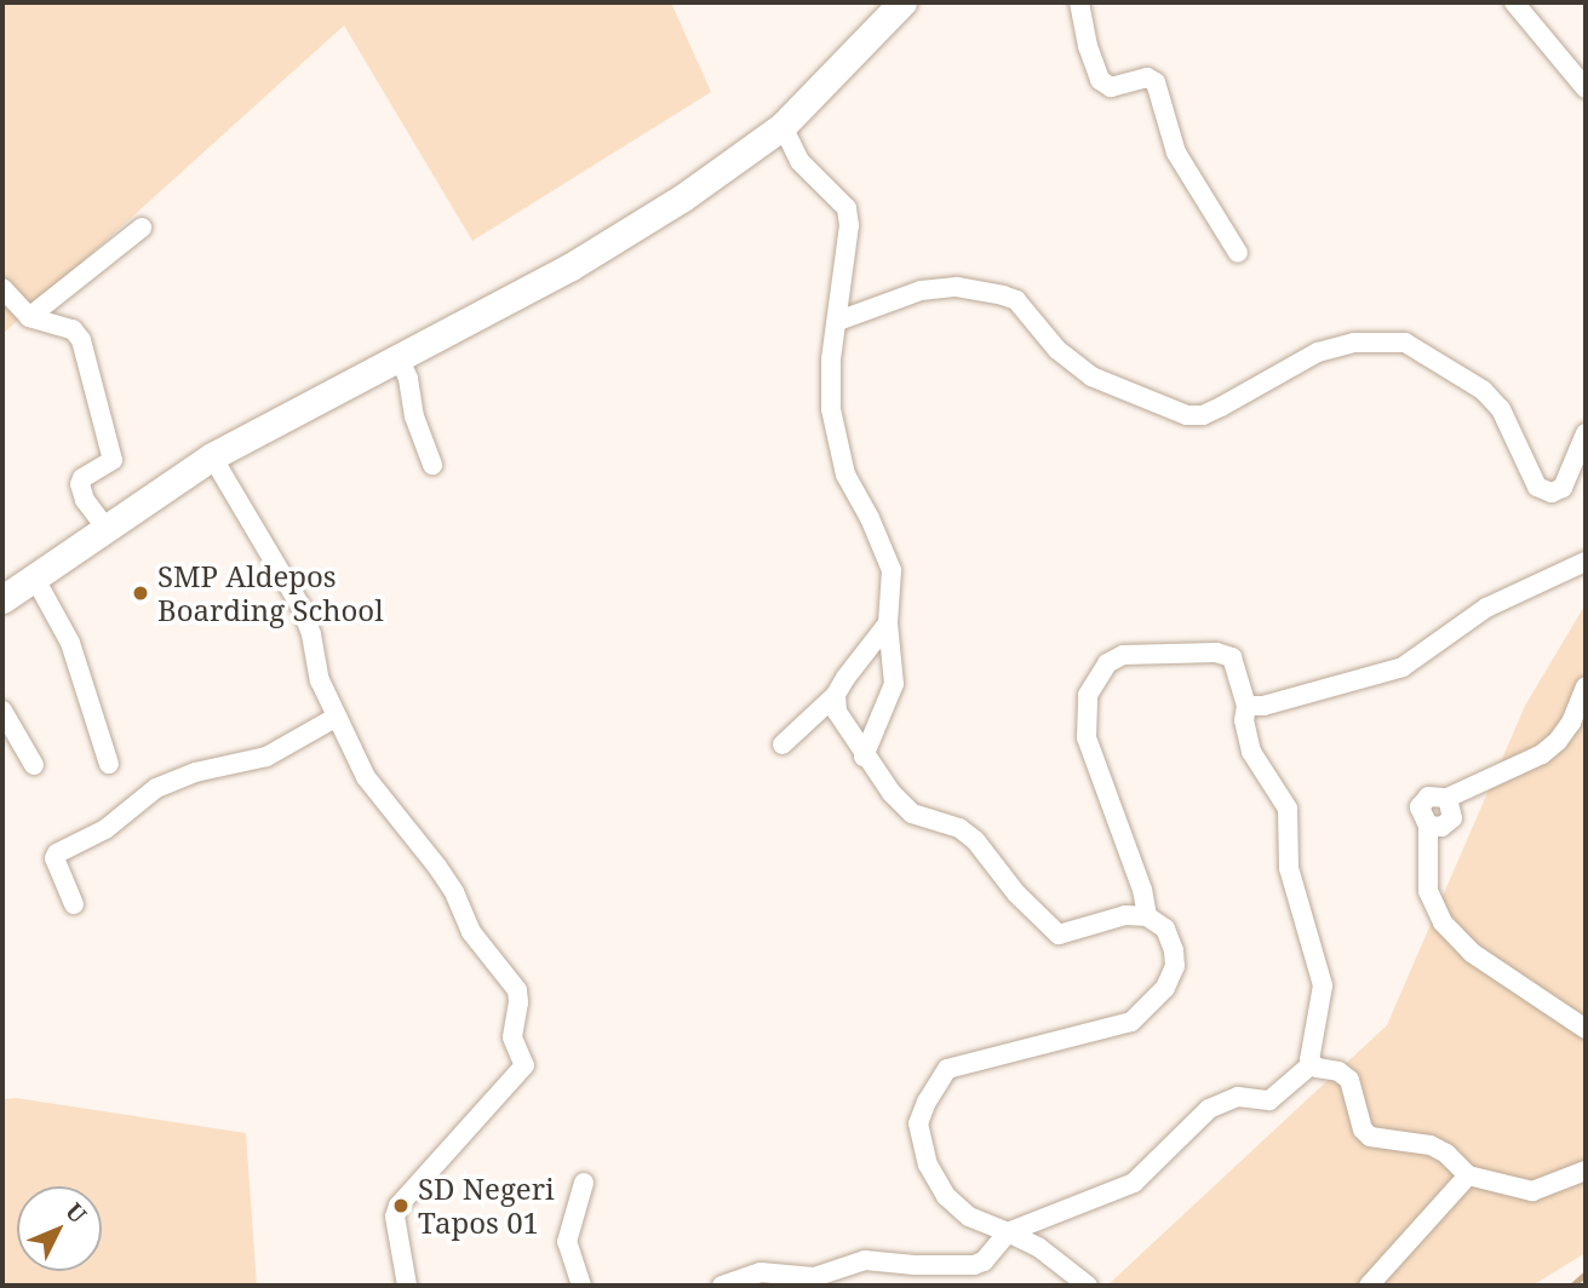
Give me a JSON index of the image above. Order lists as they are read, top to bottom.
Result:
{
  "places": ["SMP Aldepos Boarding School", "SD Negeri Tapos 01"],
  "north": "top right"
}
